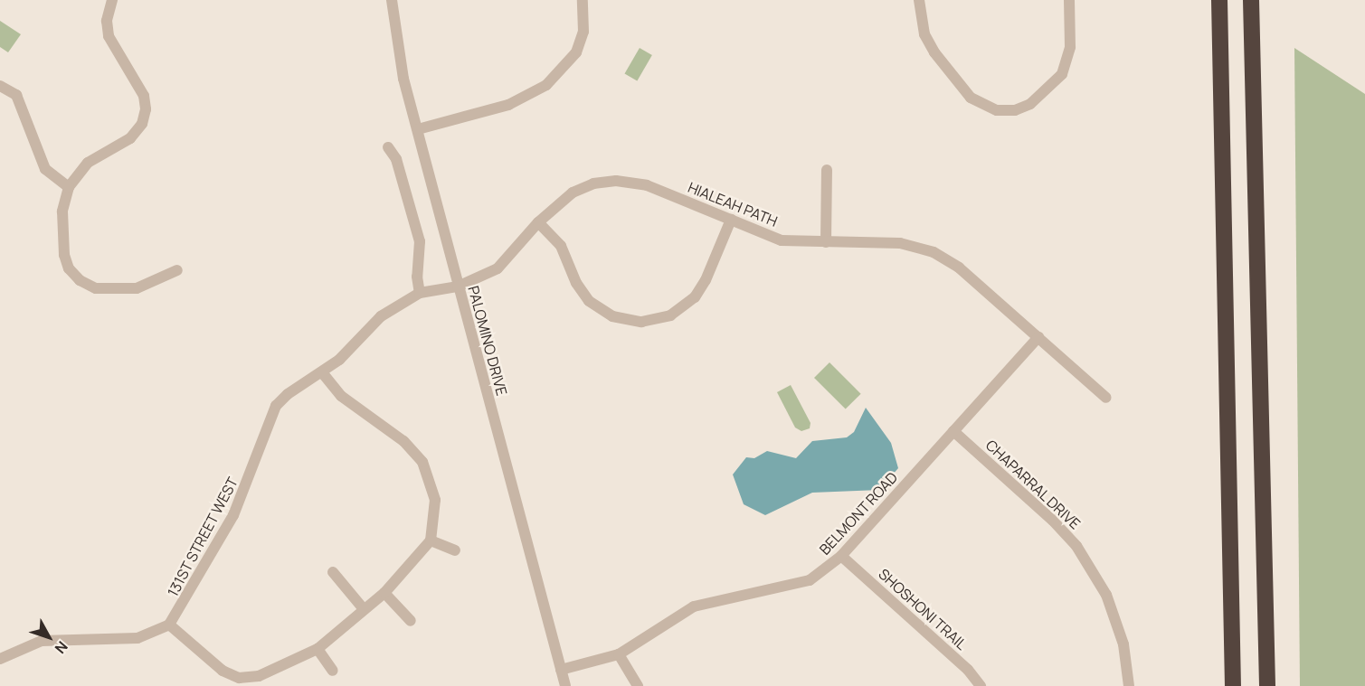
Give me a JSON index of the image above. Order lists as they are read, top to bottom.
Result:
{
  "streets": {
    "street": [
      "HIALEAH PATH",
      "PALOMINO DRIVE",
      "CHAPARRAL DRIVE",
      "BELMONT ROAD",
      "131ST STREET WEST",
      "SHOSHONI TRAIL"
    ]
  },
  "crossings": [
    ["HIALEAH PATH", "PALOMINO DRIVE"],
    ["HIALEAH PATH", "BELMONT ROAD"],
    ["HIALEAH PATH", "131ST STREET WEST"],
    ["PALOMINO DRIVE", "BELMONT ROAD"],
    ["PALOMINO DRIVE", "131ST STREET WEST"],
    ["CHAPARRAL DRIVE", "BELMONT ROAD"],
    ["BELMONT ROAD", "SHOSHONI TRAIL"]
  ],
  "north": "bottom right"
}
